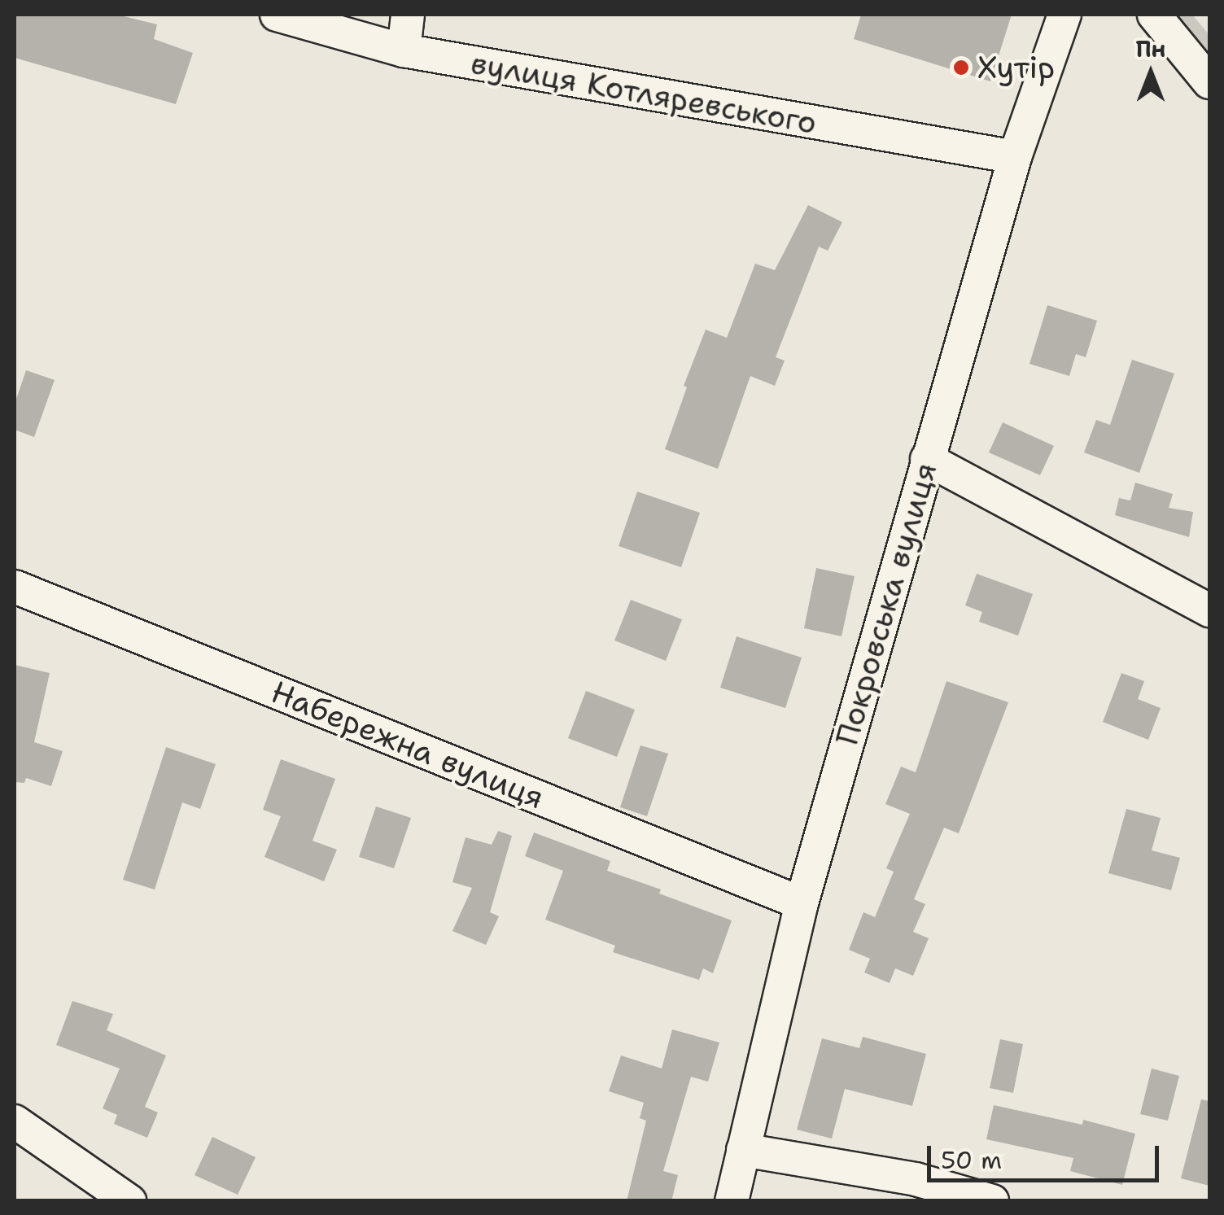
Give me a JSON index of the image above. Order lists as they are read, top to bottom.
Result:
{
  "streets": {
    "street": ["вулиця Котляревського", "Покровська вулиця", "Набережна вулиця"]
  },
  "crossings": [
    ["вулиця Котляревського", "Покровська вулиця"],
    ["Покровська вулиця", "Набережна вулиця"]
  ],
  "places": ["Хутір"],
  "scale_bar": "50 m",
  "north": "top"
}
